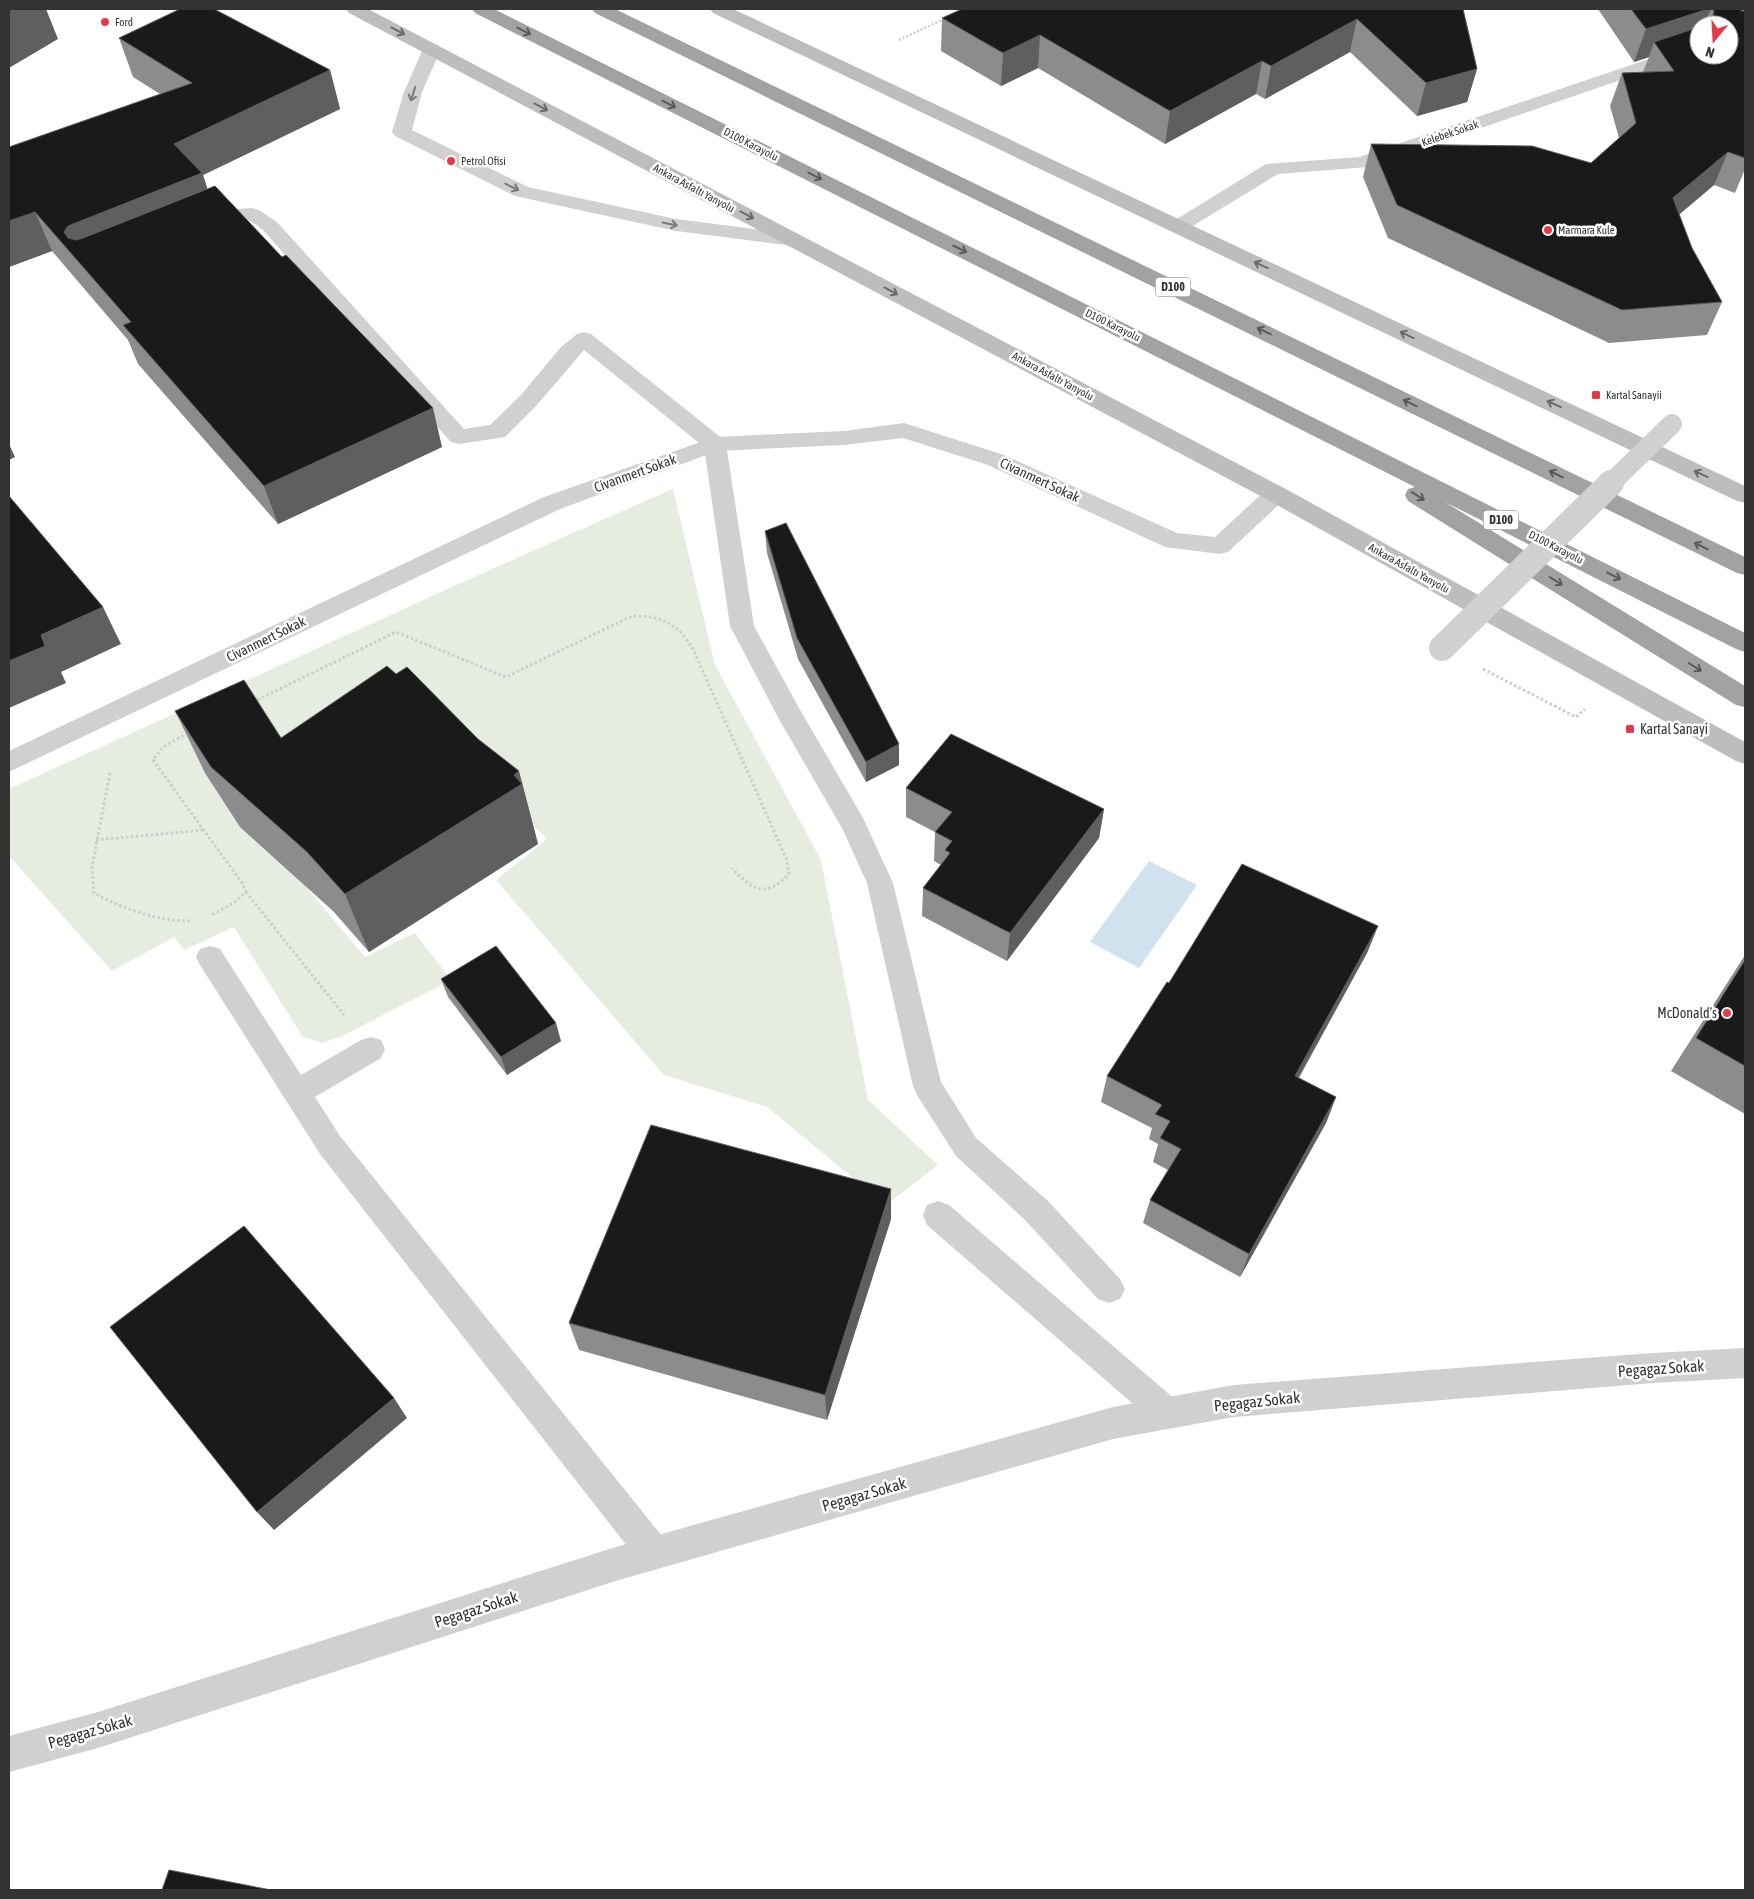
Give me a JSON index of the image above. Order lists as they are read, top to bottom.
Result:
{
  "streets": {
    "highway": ["D100 Karayolu", "D100"],
    "main road": ["Ankara Asfaltı Yanyolu"],
    "street": ["Kelebek Sokak", "Civanmert Sokak", "Pegagaz Sokak"]
  },
  "crossings": [
    ["Ankara Asfaltı Yanyolu", "Civanmert Sokak"]
  ],
  "places": {
    "other": [
      "Ford",
      "Petrol Ofisi",
      "Marmara Kule",
      "McDonald's"
    ],
    "transit": ["Kartal Sanayii", "Kartal Sanayi"]
  },
  "north": "bottom"
}
